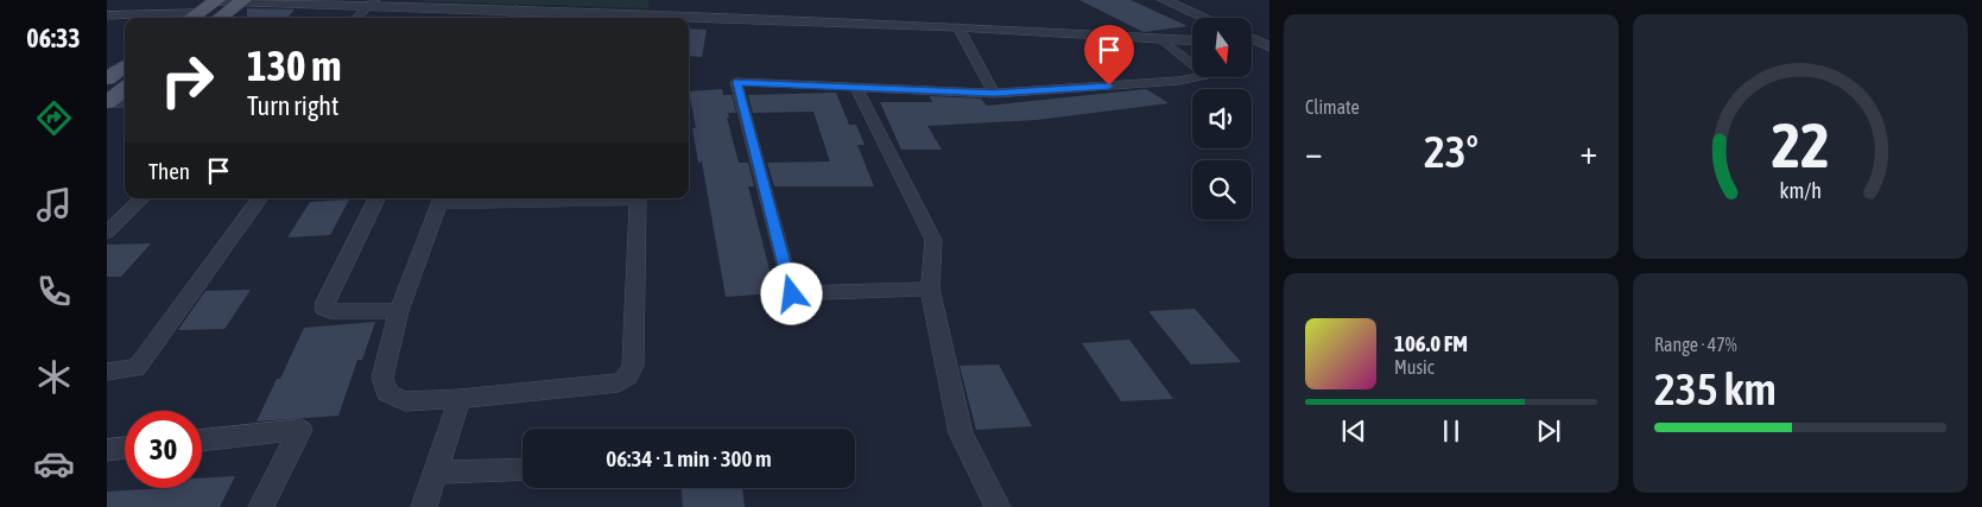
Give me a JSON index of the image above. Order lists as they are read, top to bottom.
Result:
{
  "north": "bottom",
  "page": {
    "tabs": "06:33",
    "tile": [
      "Climate",
      ["Range · 47%", "235 km"]
    ],
    "turn": ["130 m", "Turn right"],
    "heat": ["−", "23°", "+"],
    "then": "Then",
    "song": ["106.0 FM", "Music"],
    "limit": "30",
    "trip": "06:34 · 1 min · 300 m",
    "gauge": ["22", "km/h"]
  }
}
